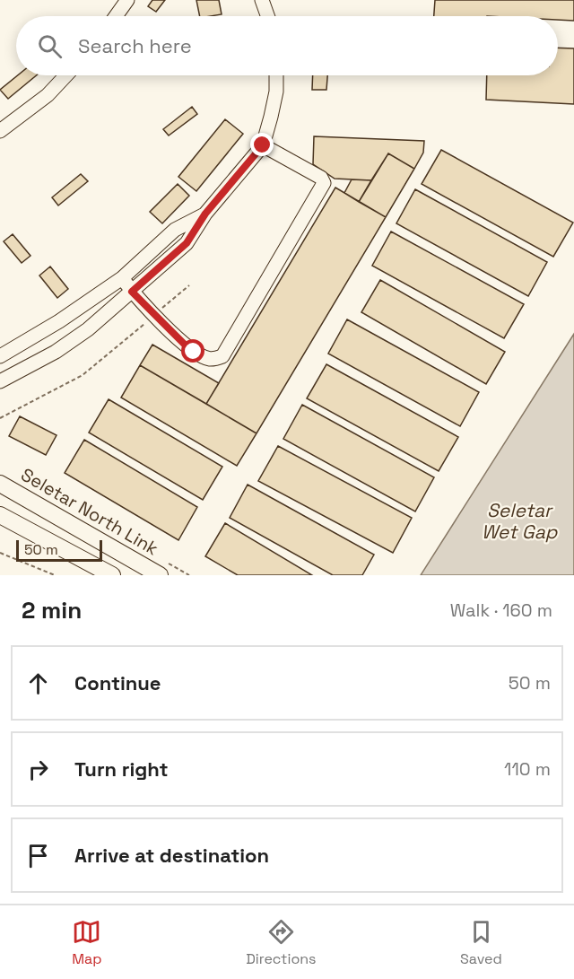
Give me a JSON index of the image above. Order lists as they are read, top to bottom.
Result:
{
  "streets": {
    "main road": ["Seletar North Link"]
  },
  "water": ["Seletar Wet Gap"],
  "scale_bar": "50 m",
  "page": {
    "search": "Search here",
    "scale": "50 m",
    "heading": ["2 min", "Walk · 160 m"],
    "list": [
      ["Continue", "50 m"],
      ["Turn right", "110 m"],
      "Arrive at destination"
    ],
    "nav": ["Map", "Directions", "Saved"]
  }
}
